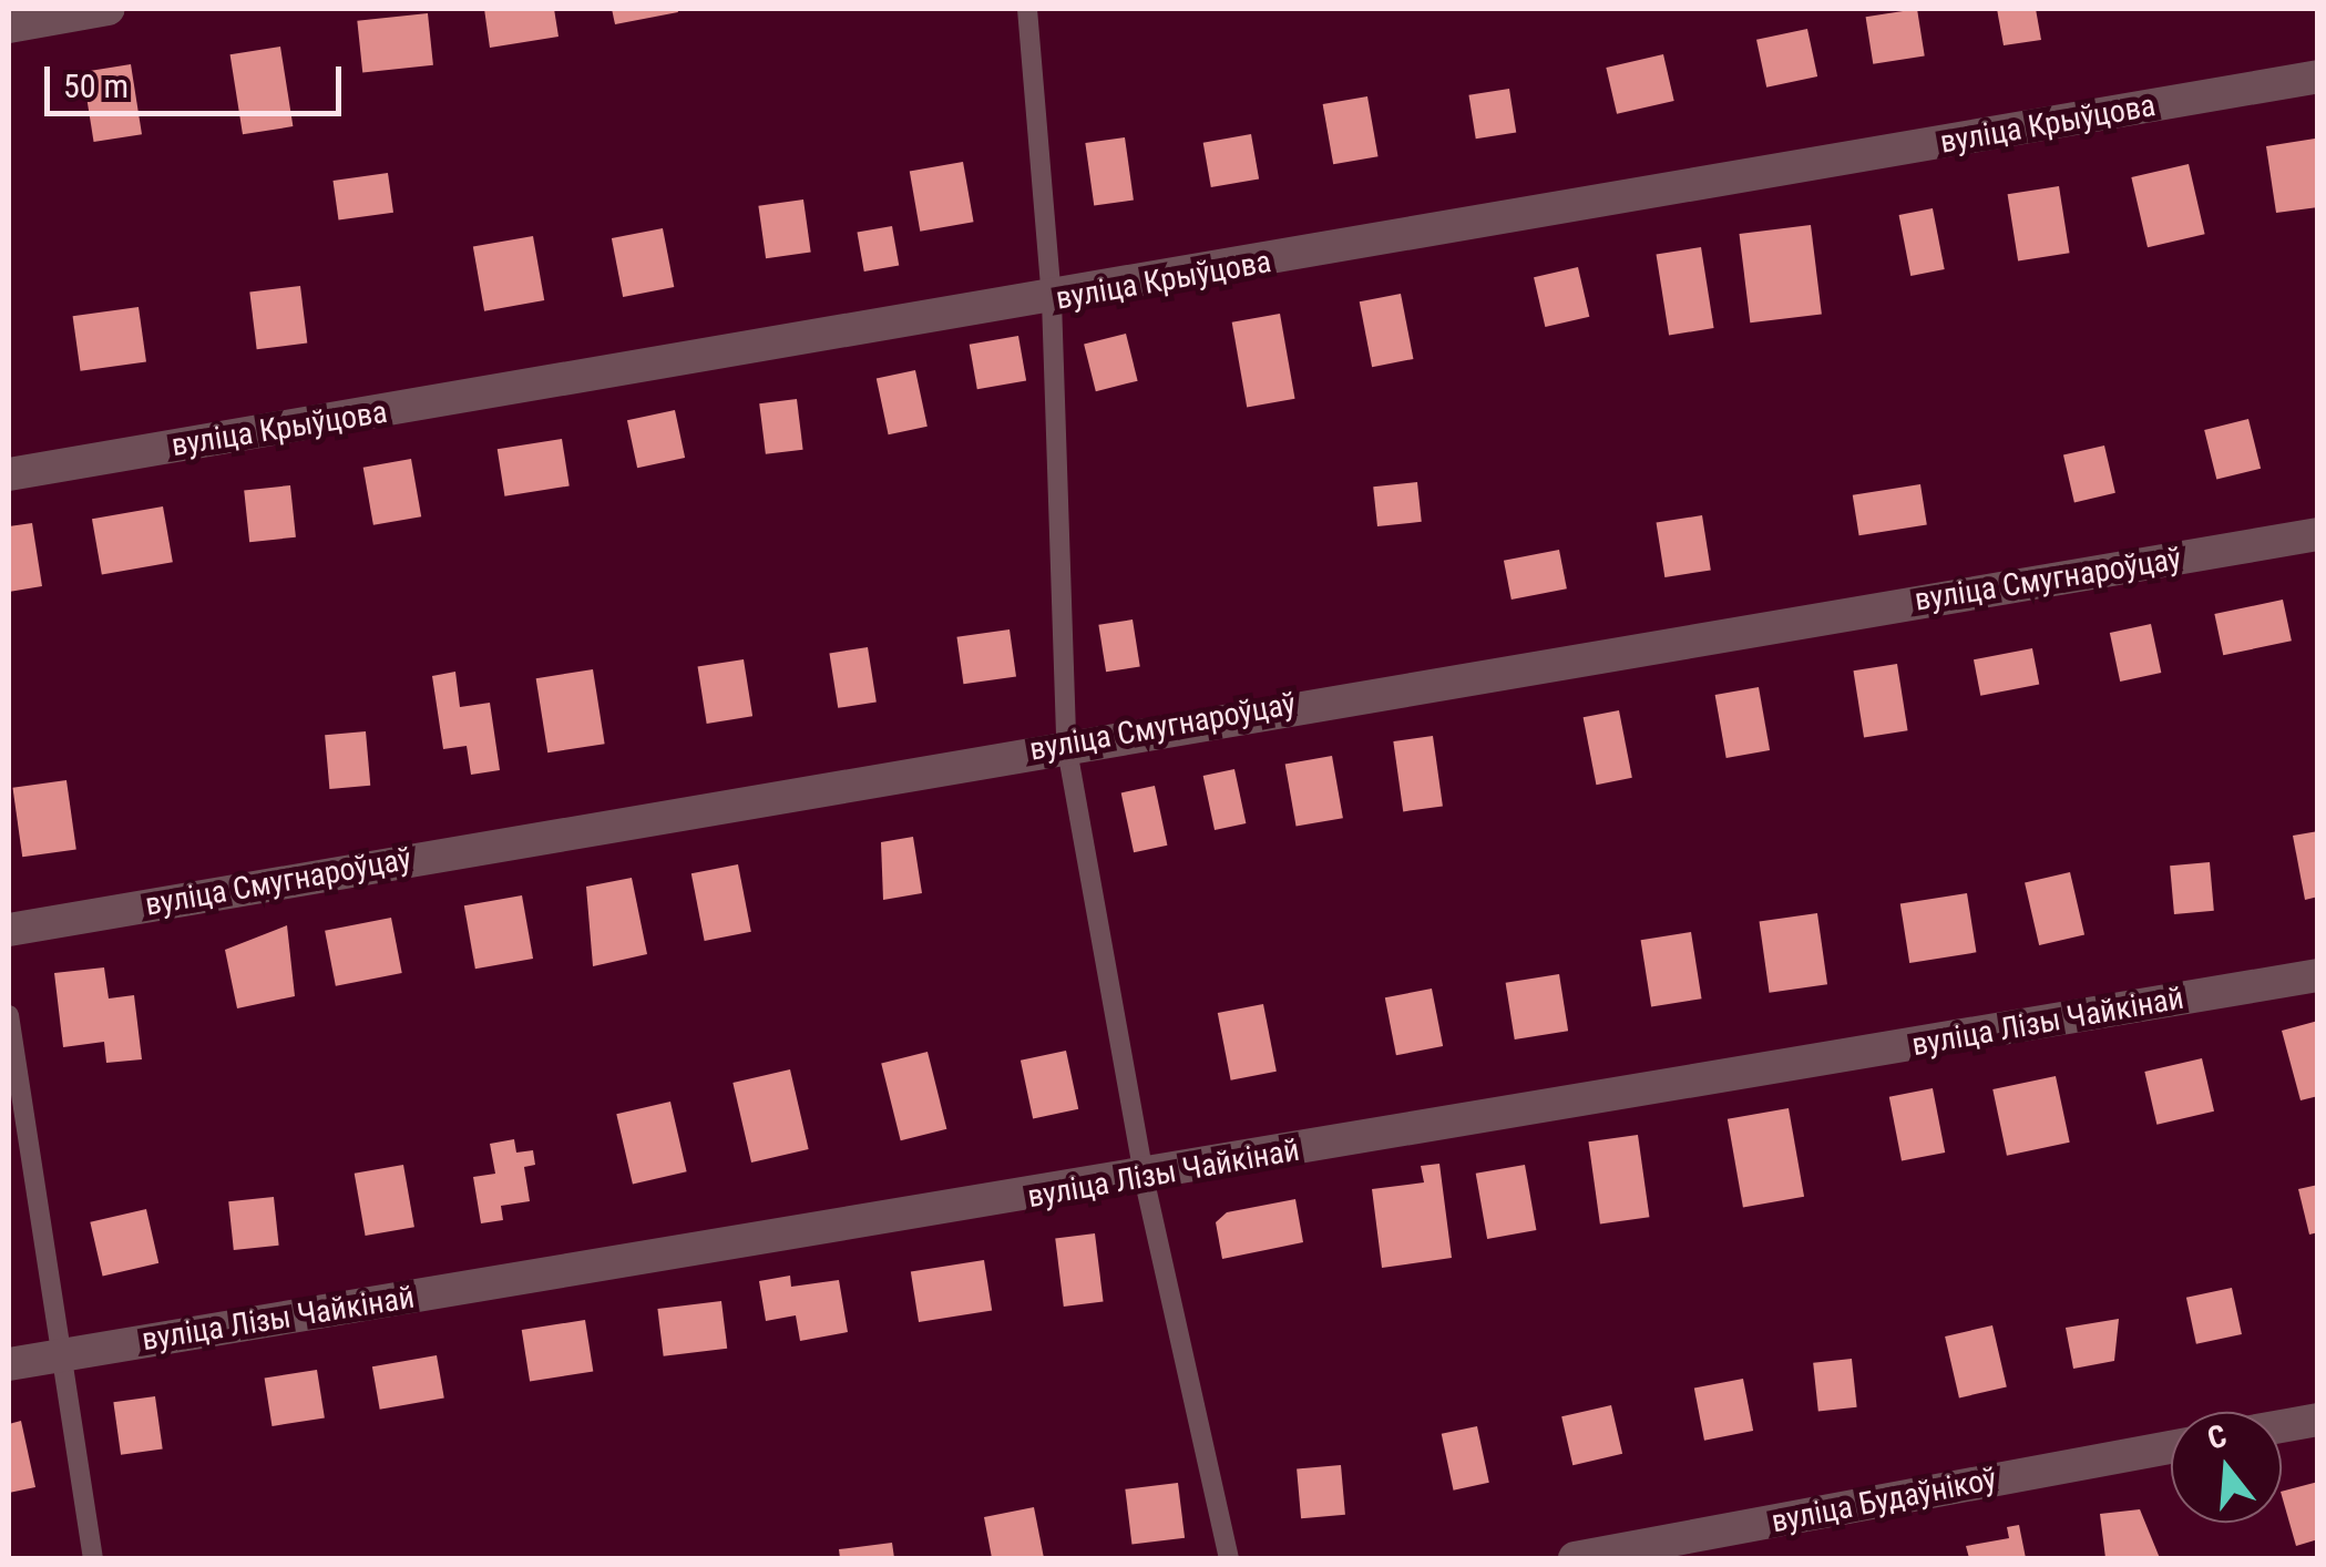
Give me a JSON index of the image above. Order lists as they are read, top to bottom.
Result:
{
  "streets": {
    "street": [
      "вуліца Крыўцова",
      "вуліца Смугнароўцаў",
      "вуліца Лізы Чайкінай",
      "вуліца Будаўнікоў"
    ]
  },
  "scale_bar": "50 m",
  "north": "top"
}
